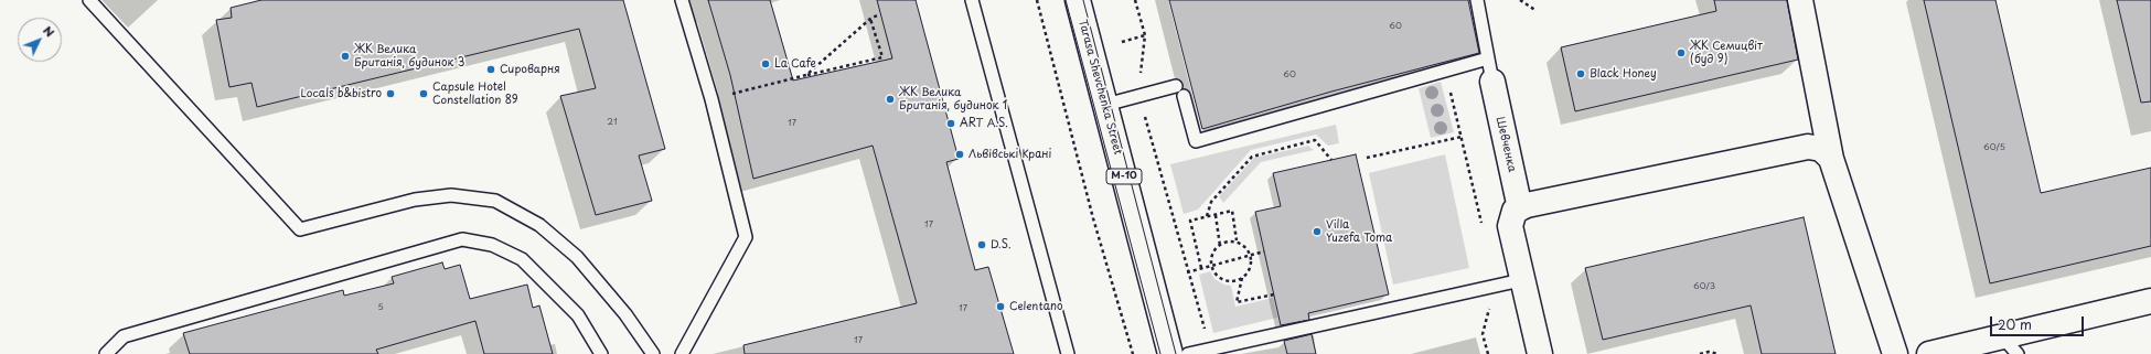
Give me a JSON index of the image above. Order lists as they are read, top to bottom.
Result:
{
  "streets": {
    "street": ["Tarasa Shevchenka Street", "Шевченка", "М-10"]
  },
  "places": [
    "ЖК Семицвіт (буд 9)",
    "ЖК Велика Британія, будинок 3",
    "La Cafe",
    "Сироварня",
    "Black Honey",
    "Locals b&bistro",
    "Capsule Hotel Constellation 89",
    "ЖК Велика Британія, будинок 1",
    "ART A.S.",
    "Львівські Крані",
    "Villa Yuzefa Toma",
    "D.S.",
    "Celentano"
  ],
  "house_numbers": [
    "60",
    "60",
    "21",
    "17",
    "60/5",
    "17",
    "60/3",
    "5",
    "17",
    "17"
  ],
  "scale_bar": "20 m",
  "north": "top right"
}
